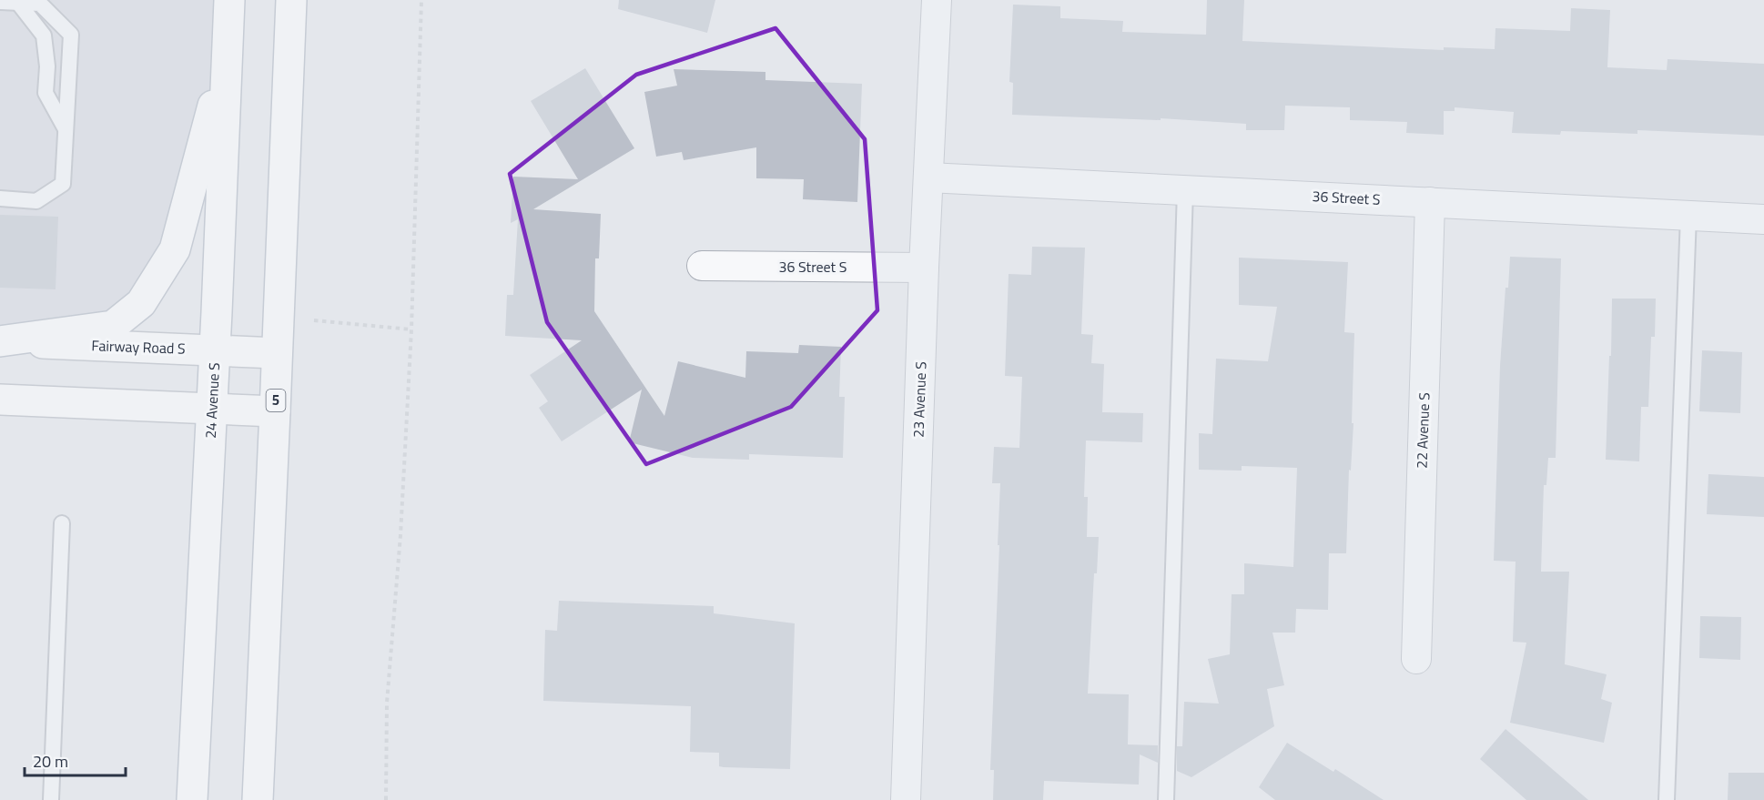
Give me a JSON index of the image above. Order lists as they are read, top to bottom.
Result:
{
  "streets": {
    "main road": ["Fairway Road S", "24 Avenue S", "5"],
    "street": ["36 Street S", "23 Avenue S", "22 Avenue S"]
  },
  "crossings": [
    ["36 Street S", "23 Avenue S"],
    ["36 Street S", "22 Avenue S"],
    ["Fairway Road S", "24 Avenue S"],
    ["Fairway Road S", "5"]
  ],
  "scale_bar": "20 m"
}
